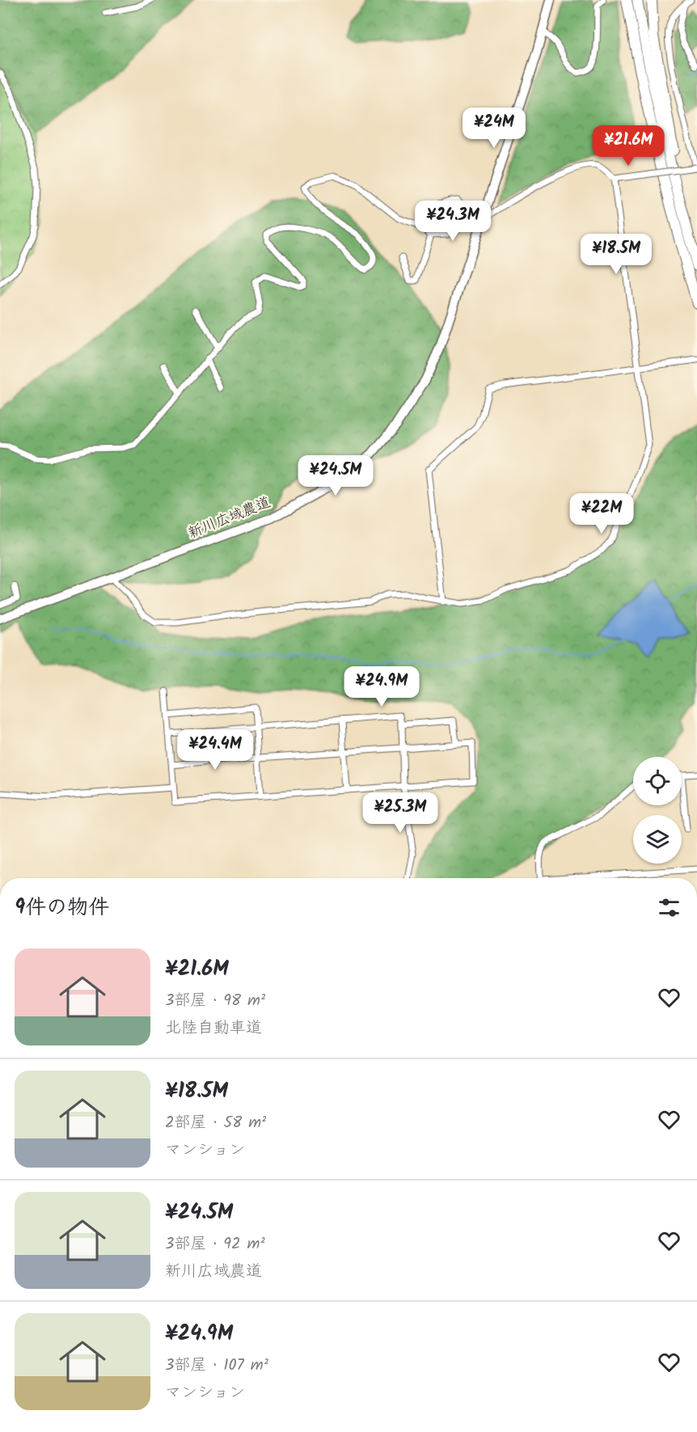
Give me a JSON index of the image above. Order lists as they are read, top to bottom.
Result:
{
  "streets": {
    "street": ["新川広域農道"]
  },
  "page": {
    "price": [
      "¥24M",
      "¥21.6M",
      "¥24.3M",
      "¥18.5M",
      "¥24.5M",
      "¥22M",
      "¥24.9M",
      "¥24.4M",
      "¥25.3M"
    ],
    "heading": "9件の物件",
    "list": [
      {
        "name": "¥21.6M",
        "note": "3部屋 · 98 m² · 北陸自動車道"
      },
      {
        "name": "¥18.5M",
        "note": "2部屋 · 58 m² · マンション"
      },
      {
        "name": "¥24.5M",
        "note": "3部屋 · 92 m² · 新川広域農道"
      },
      {
        "name": "¥24.9M",
        "note": "3部屋 · 107 m² · マンション"
      }
    ]
  }
}
